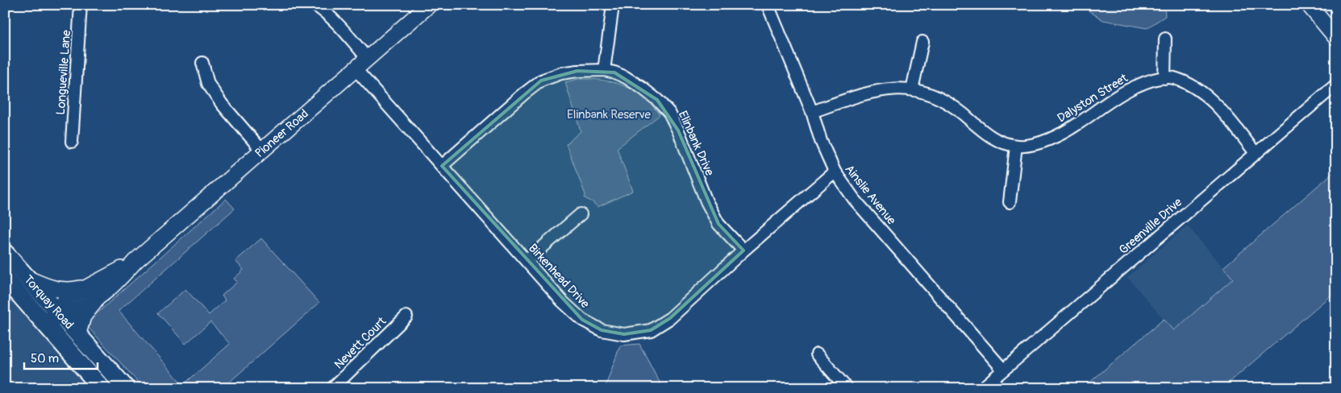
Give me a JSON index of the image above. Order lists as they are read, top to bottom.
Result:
{
  "streets": {
    "main road": ["Pioneer Road", "Torquay Road"],
    "street": [
      "Longueville Lane",
      "Dalyston Street",
      "Elinbank Drive",
      "Ainslie Avenue",
      "Greenville Drive",
      "Birkenhead Drive",
      "Nevett Court"
    ]
  },
  "crossings": [
    ["Dalyston Street", "Ainslie Avenue"],
    ["Dalyston Street", "Greenville Drive"],
    ["Pioneer Road", "Birkenhead Drive"],
    ["Pioneer Road", "Torquay Road"],
    ["Elinbank Drive", "Birkenhead Drive"],
    ["Ainslie Avenue", "Greenville Drive"],
    ["Ainslie Avenue", "Birkenhead Drive"]
  ],
  "parks": ["Elinbank Reserve"],
  "scale_bar": "50 m"
}
